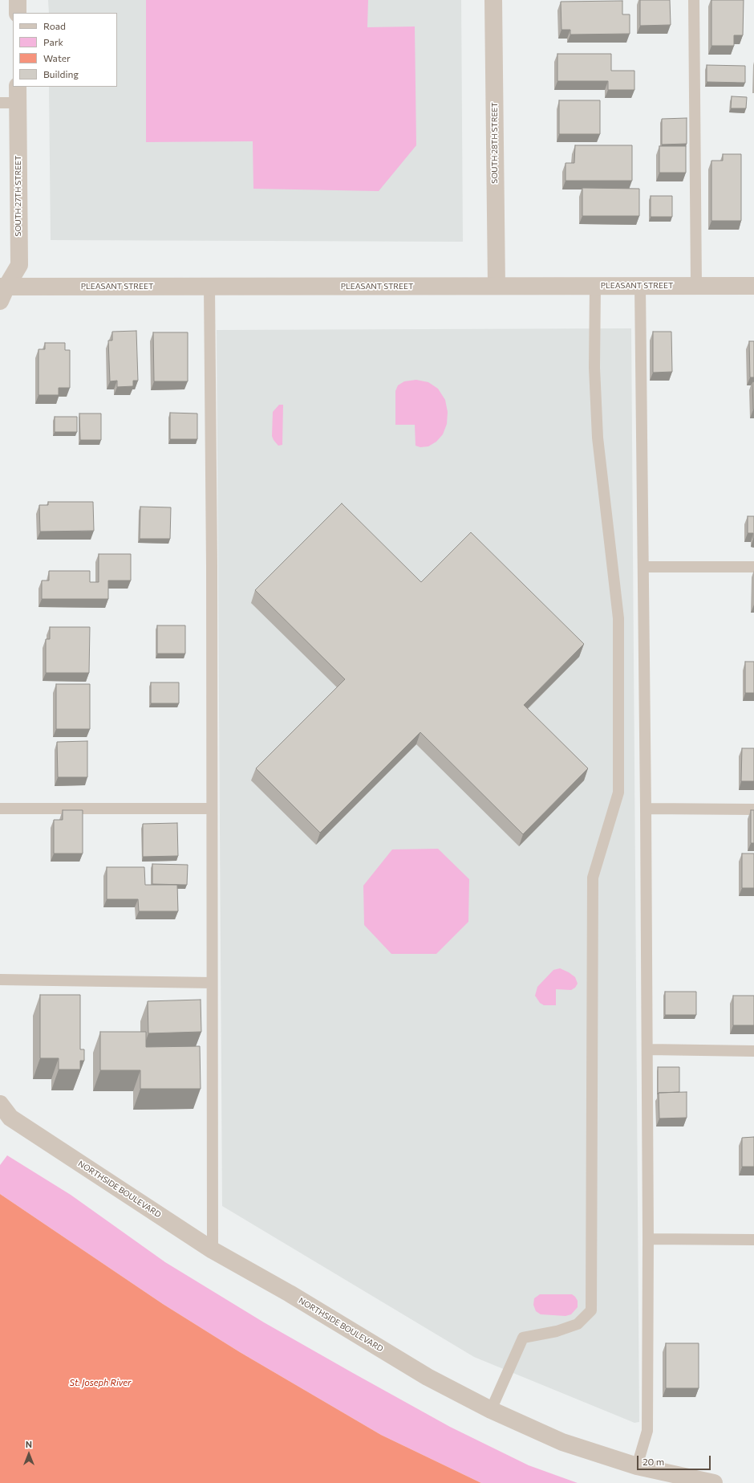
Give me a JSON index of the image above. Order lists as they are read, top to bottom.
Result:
{
  "streets": {
    "street": [
      "SOUTH 28TH STREET",
      "SOUTH 27TH STREET",
      "PLEASANT STREET",
      "NORTHSIDE BOULEVARD"
    ]
  },
  "crossings": [
    ["SOUTH 28TH STREET", "PLEASANT STREET"],
    ["SOUTH 27TH STREET", "PLEASANT STREET"]
  ],
  "water": ["St. Joseph River"],
  "legend": [
    "Road",
    "Park",
    "Water",
    "Building"
  ],
  "scale_bar": "20 m",
  "north": "top"
}
